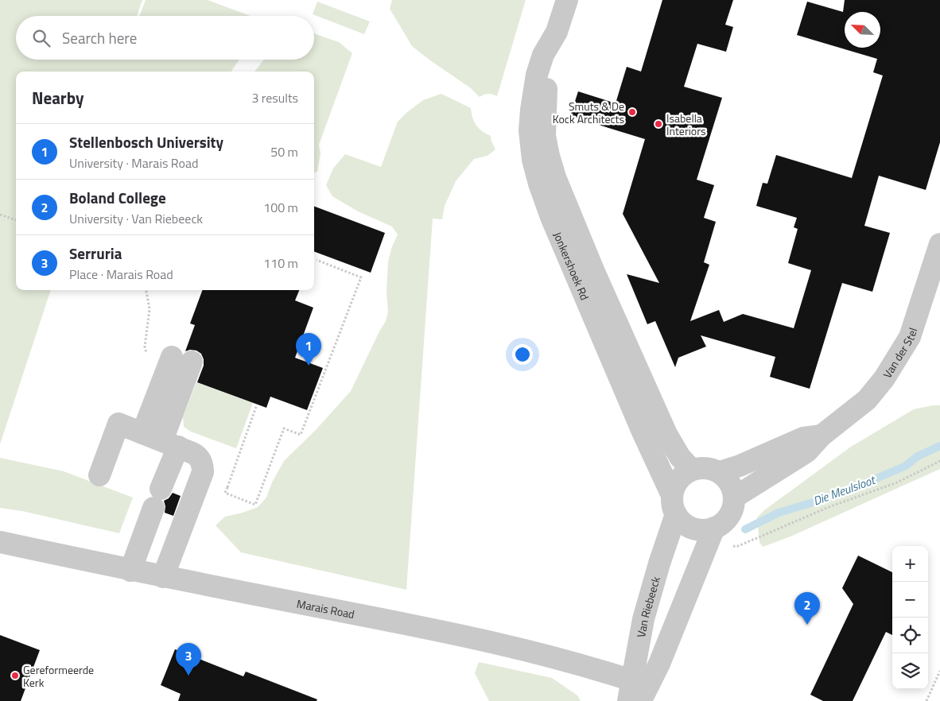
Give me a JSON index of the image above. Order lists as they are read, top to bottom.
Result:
{
  "streets": {
    "street": [
      "Jonkershoek Rd",
      "Van der Stel",
      "Van Riebeeck",
      "Marais Road"
    ]
  },
  "crossings": [
    ["Jonkershoek Rd", "Van der Stel"],
    ["Jonkershoek Rd", "Van Riebeeck"],
    ["Van der Stel", "Van Riebeeck"],
    ["Van Riebeeck", "Marais Road"]
  ],
  "water": ["Die Meulsloot"],
  "places": ["Smuts & De Kock Architects", "Isabella Interiors", "Gereformeerde Kerk"],
  "north": "top left",
  "page": {
    "search": "Search here",
    "heading": ["Nearby", "3 results"],
    "list": [
      {
        "mark": "1",
        "name": "Stellenbosch University",
        "note": "University · Marais Road",
        "value": "50 m"
      },
      {
        "mark": "2",
        "name": "Boland College",
        "note": "University · Van Riebeeck",
        "value": "100 m"
      },
      {
        "mark": "3",
        "name": "Serruria",
        "note": "Place · Marais Road",
        "value": "110 m"
      }
    ],
    "pins": ["1", "2", "3"],
    "map_buttons": ["+", "−"]
  }
}
